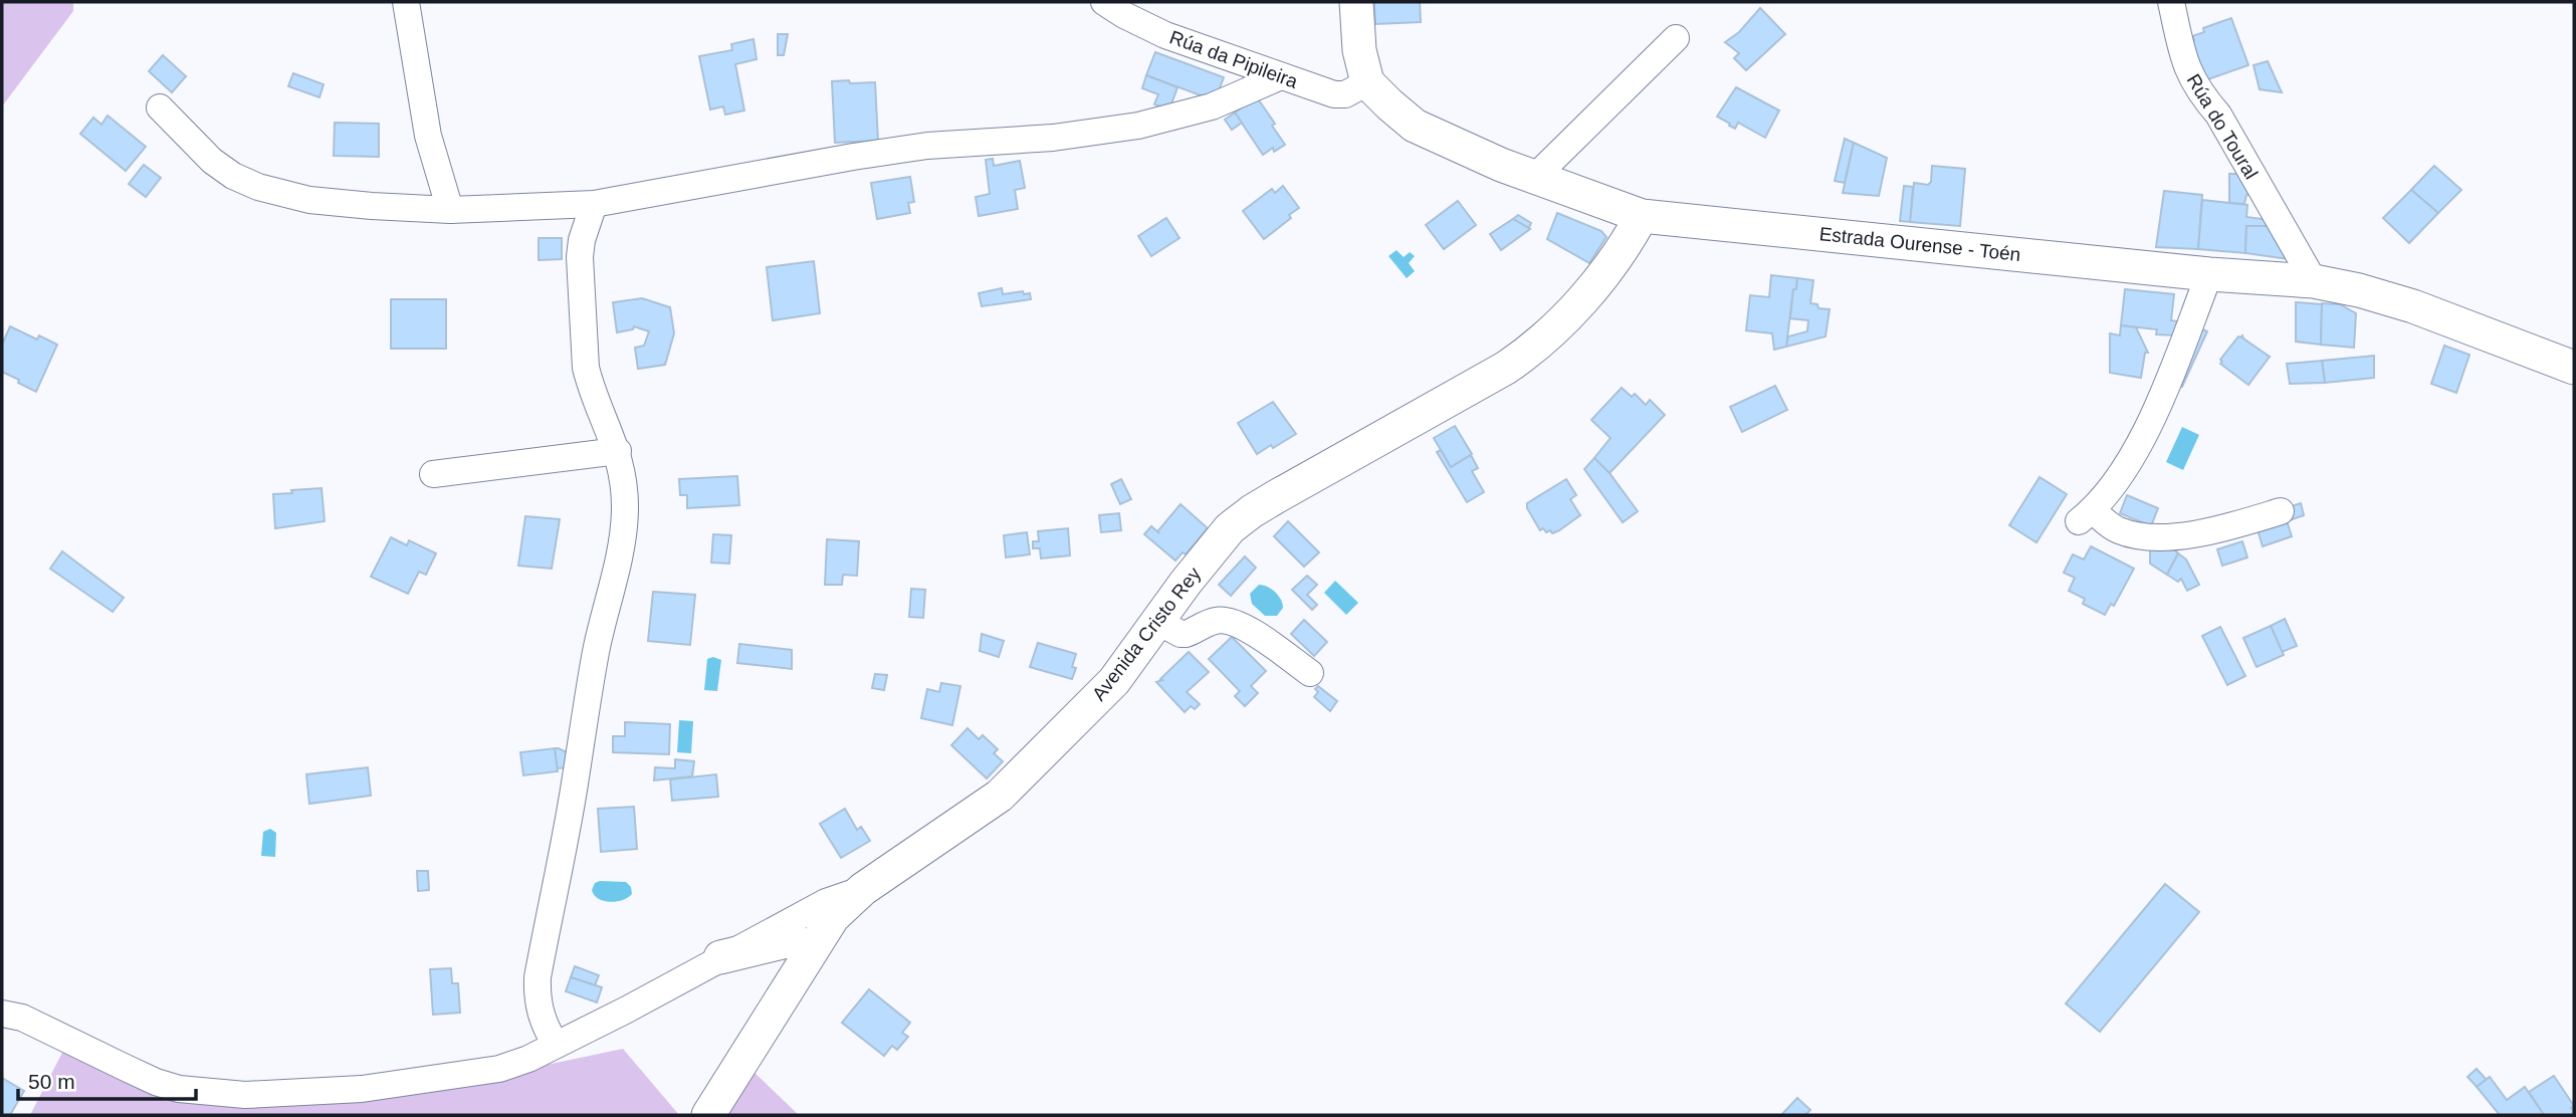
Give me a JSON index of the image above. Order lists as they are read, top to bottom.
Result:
{
  "streets": {
    "street": [
      "Rúa da Pipileira",
      "Rúa do Toural",
      "Estrada Ourense - Toén",
      "Avenida Cristo Rey"
    ]
  },
  "crossings": [
    ["Rúa da Pipileira", "Estrada Ourense - Toén"],
    ["Rúa do Toural", "Estrada Ourense - Toén"],
    ["Estrada Ourense - Toén", "Avenida Cristo Rey"]
  ],
  "scale_bar": "50 m"
}
